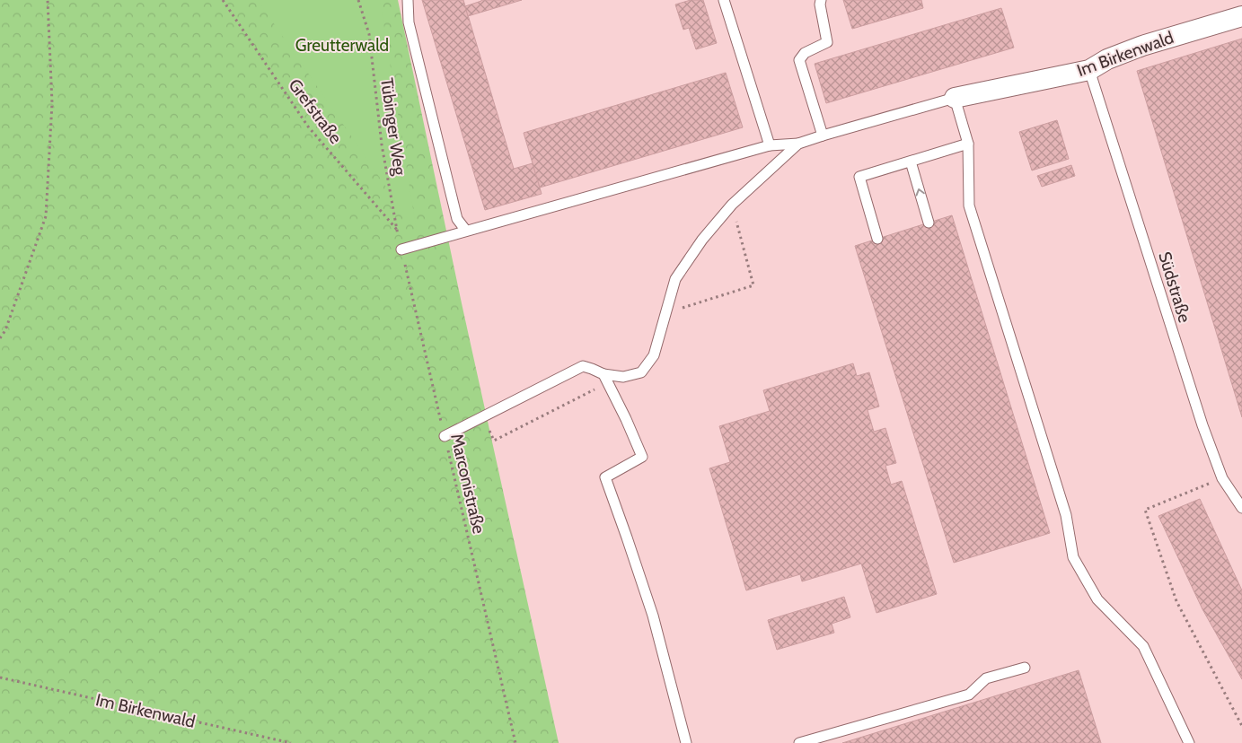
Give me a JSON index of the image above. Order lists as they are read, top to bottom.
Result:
{
  "streets": {
    "street": ["Im Birkenwald"],
    "lane": ["Südstraße"],
    "path": ["Grefstraße", "Tübinger Weg", "Marconistraße"]
  },
  "crossings": [
    ["Im Birkenwald", "Südstraße"],
    ["Grefstraße", "Tübinger Weg"],
    ["Grefstraße", "Marconistraße"],
    ["Tübinger Weg", "Marconistraße"]
  ],
  "parks": ["Greutterwald"]
}
